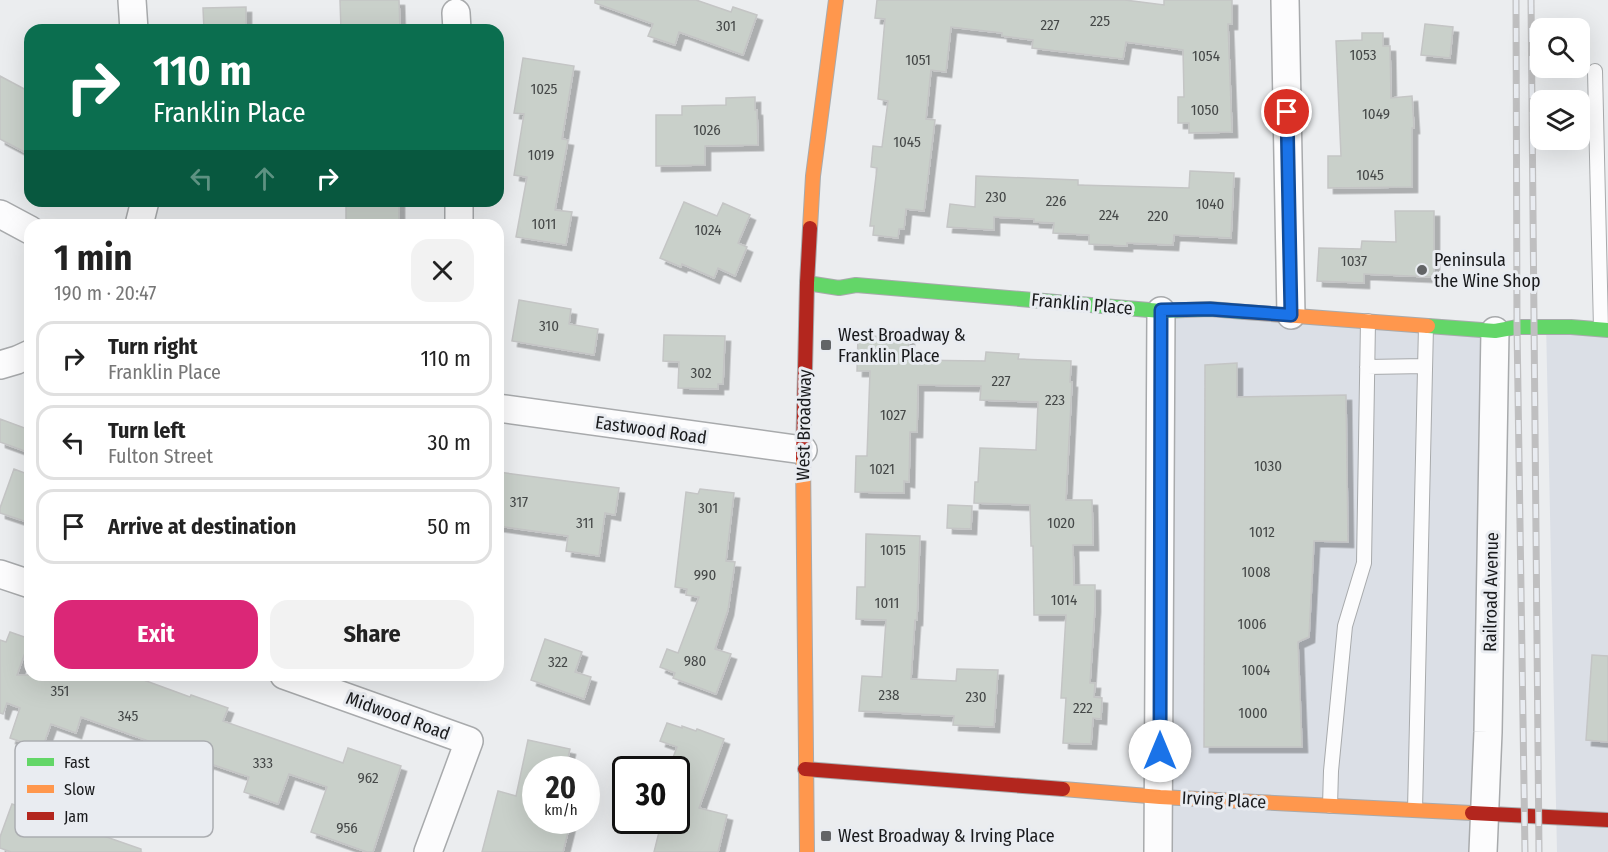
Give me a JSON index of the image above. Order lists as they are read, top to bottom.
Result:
{
  "streets": {
    "street": [
      "Franklin Place",
      "West Broadway",
      "Eastwood Road",
      "Railroad Avenue",
      "Midwood Road",
      "Irving Place"
    ]
  },
  "crossings": [
    ["Franklin Place", "West Broadway"],
    ["Franklin Place", "Railroad Avenue"],
    ["West Broadway", "Eastwood Road"],
    ["West Broadway", "Irving Place"],
    ["Railroad Avenue", "Irving Place"]
  ],
  "places": {
    "other": ["Peninsula the Wine Shop"],
    "transit": ["West Broadway & Franklin Place", "West Broadway & Irving Place"]
  },
  "house_numbers": [
    "225",
    "227",
    "301",
    "1053",
    "1054",
    "1051",
    "1025",
    "1050",
    "1049",
    "1026",
    "1045",
    "1019",
    "1045",
    "230",
    "226",
    "1040",
    "224",
    "220",
    "1011",
    "1024",
    "1037",
    "310",
    "302",
    "227",
    "223",
    "1027",
    "1030",
    "1021",
    "317",
    "301",
    "311",
    "1020",
    "1012",
    "1015",
    "1008",
    "990",
    "1014",
    "1011",
    "1006",
    "980",
    "322",
    "1004",
    "351",
    "238",
    "230",
    "222",
    "1000",
    "345",
    "333",
    "962",
    "956"
  ],
  "legend": ["Fast", "Slow", "Jam"],
  "page": {
    "turn": ["110 m", "Franklin Place"],
    "heading": ["1 min", "190 m · 20:47"],
    "list": [
      {
        "name": "Turn right",
        "note": "Franklin Place",
        "value": "110 m"
      },
      {
        "name": "Turn left",
        "note": "Fulton Street",
        "value": "30 m"
      },
      {
        "name": "Arrive at destination",
        "value": "50 m"
      }
    ],
    "buttons": ["Exit", "Share"],
    "speed": "20 km/h",
    "limit": "30"
  }
}
